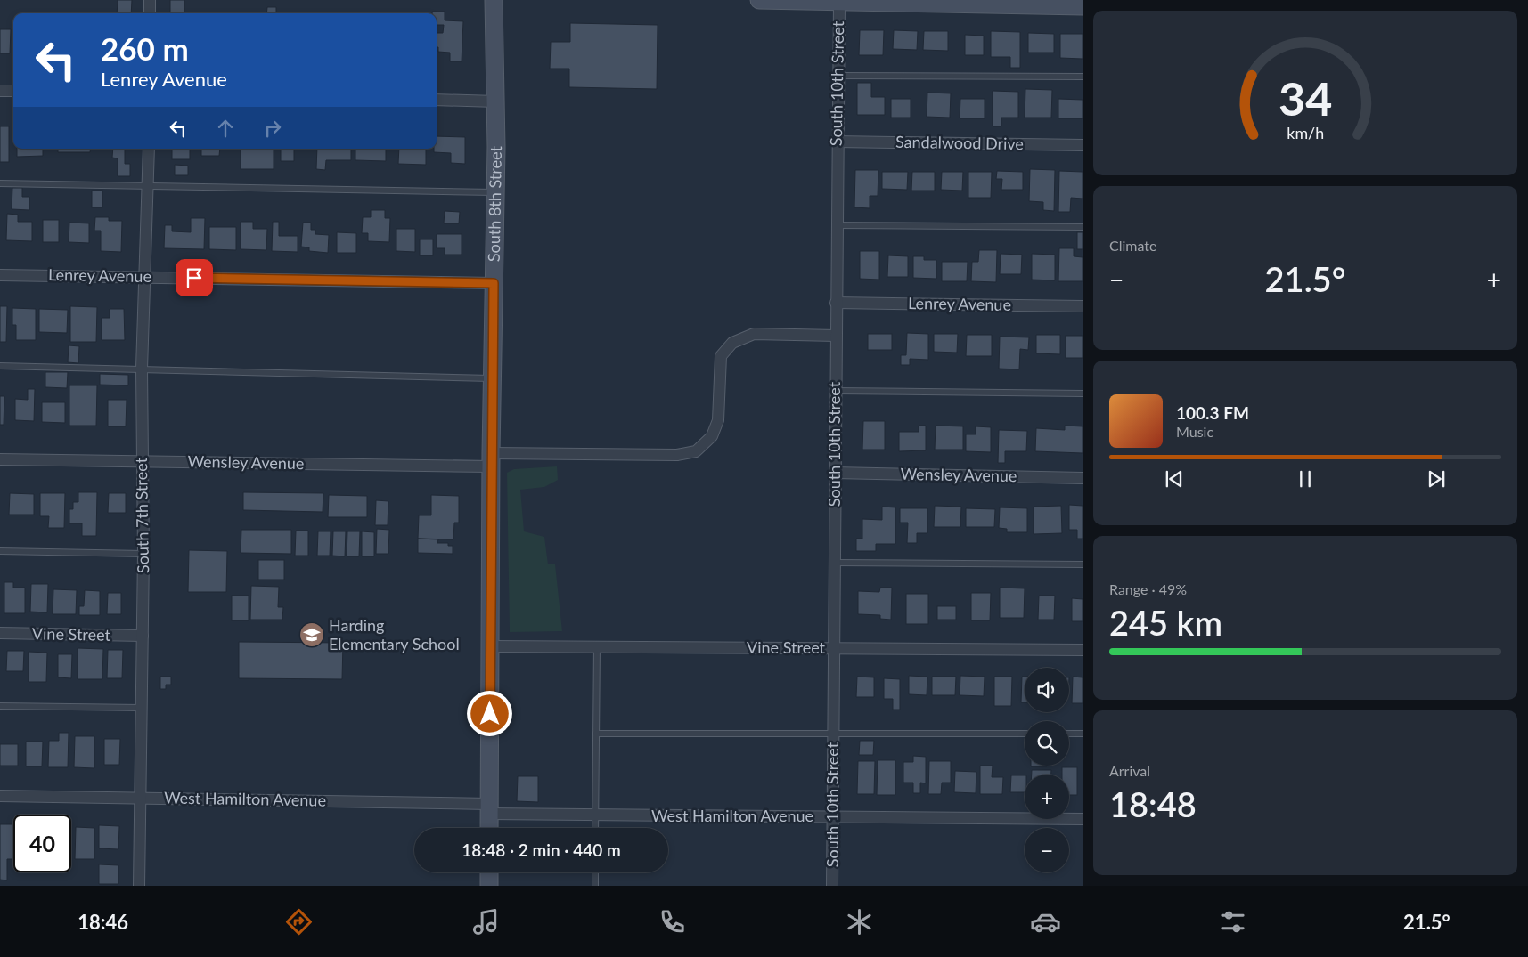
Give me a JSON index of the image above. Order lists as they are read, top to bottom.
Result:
{
  "streets": {
    "street": [
      "South 10th Street",
      "Sandalwood Drive",
      "South 8th Street",
      "Lenrey Avenue",
      "Wensley Avenue",
      "South 7th Street",
      "Vine Street",
      "West Hamilton Avenue"
    ]
  },
  "crossings": [
    ["South 10th Street", "Sandalwood Drive"],
    ["South 10th Street", "Lenrey Avenue"],
    ["South 10th Street", "Wensley Avenue"],
    ["South 10th Street", "Vine Street"],
    ["South 10th Street", "West Hamilton Avenue"],
    ["South 8th Street", "Lenrey Avenue"],
    ["South 8th Street", "Wensley Avenue"],
    ["South 8th Street", "Vine Street"],
    ["South 8th Street", "West Hamilton Avenue"],
    ["Lenrey Avenue", "South 7th Street"],
    ["Wensley Avenue", "South 7th Street"],
    ["South 7th Street", "Vine Street"],
    ["South 7th Street", "West Hamilton Avenue"]
  ],
  "places": {
    "school or university": ["Harding Elementary School"]
  },
  "page": {
    "turn": ["260 m", "Lenrey Avenue"],
    "tile": [
      "Climate",
      ["Range · 49%", "245 km"],
      ["Arrival", "18:48"]
    ],
    "heat": ["−", "21.5°", "+"],
    "song": ["100.3 FM", "Music"],
    "map_buttons": ["+", "−"],
    "limit": "40",
    "trip": "18:48 · 2 min · 440 m",
    "tabs": ["18:46", "21.5°"],
    "gauge": ["34", "km/h"]
  }
}
